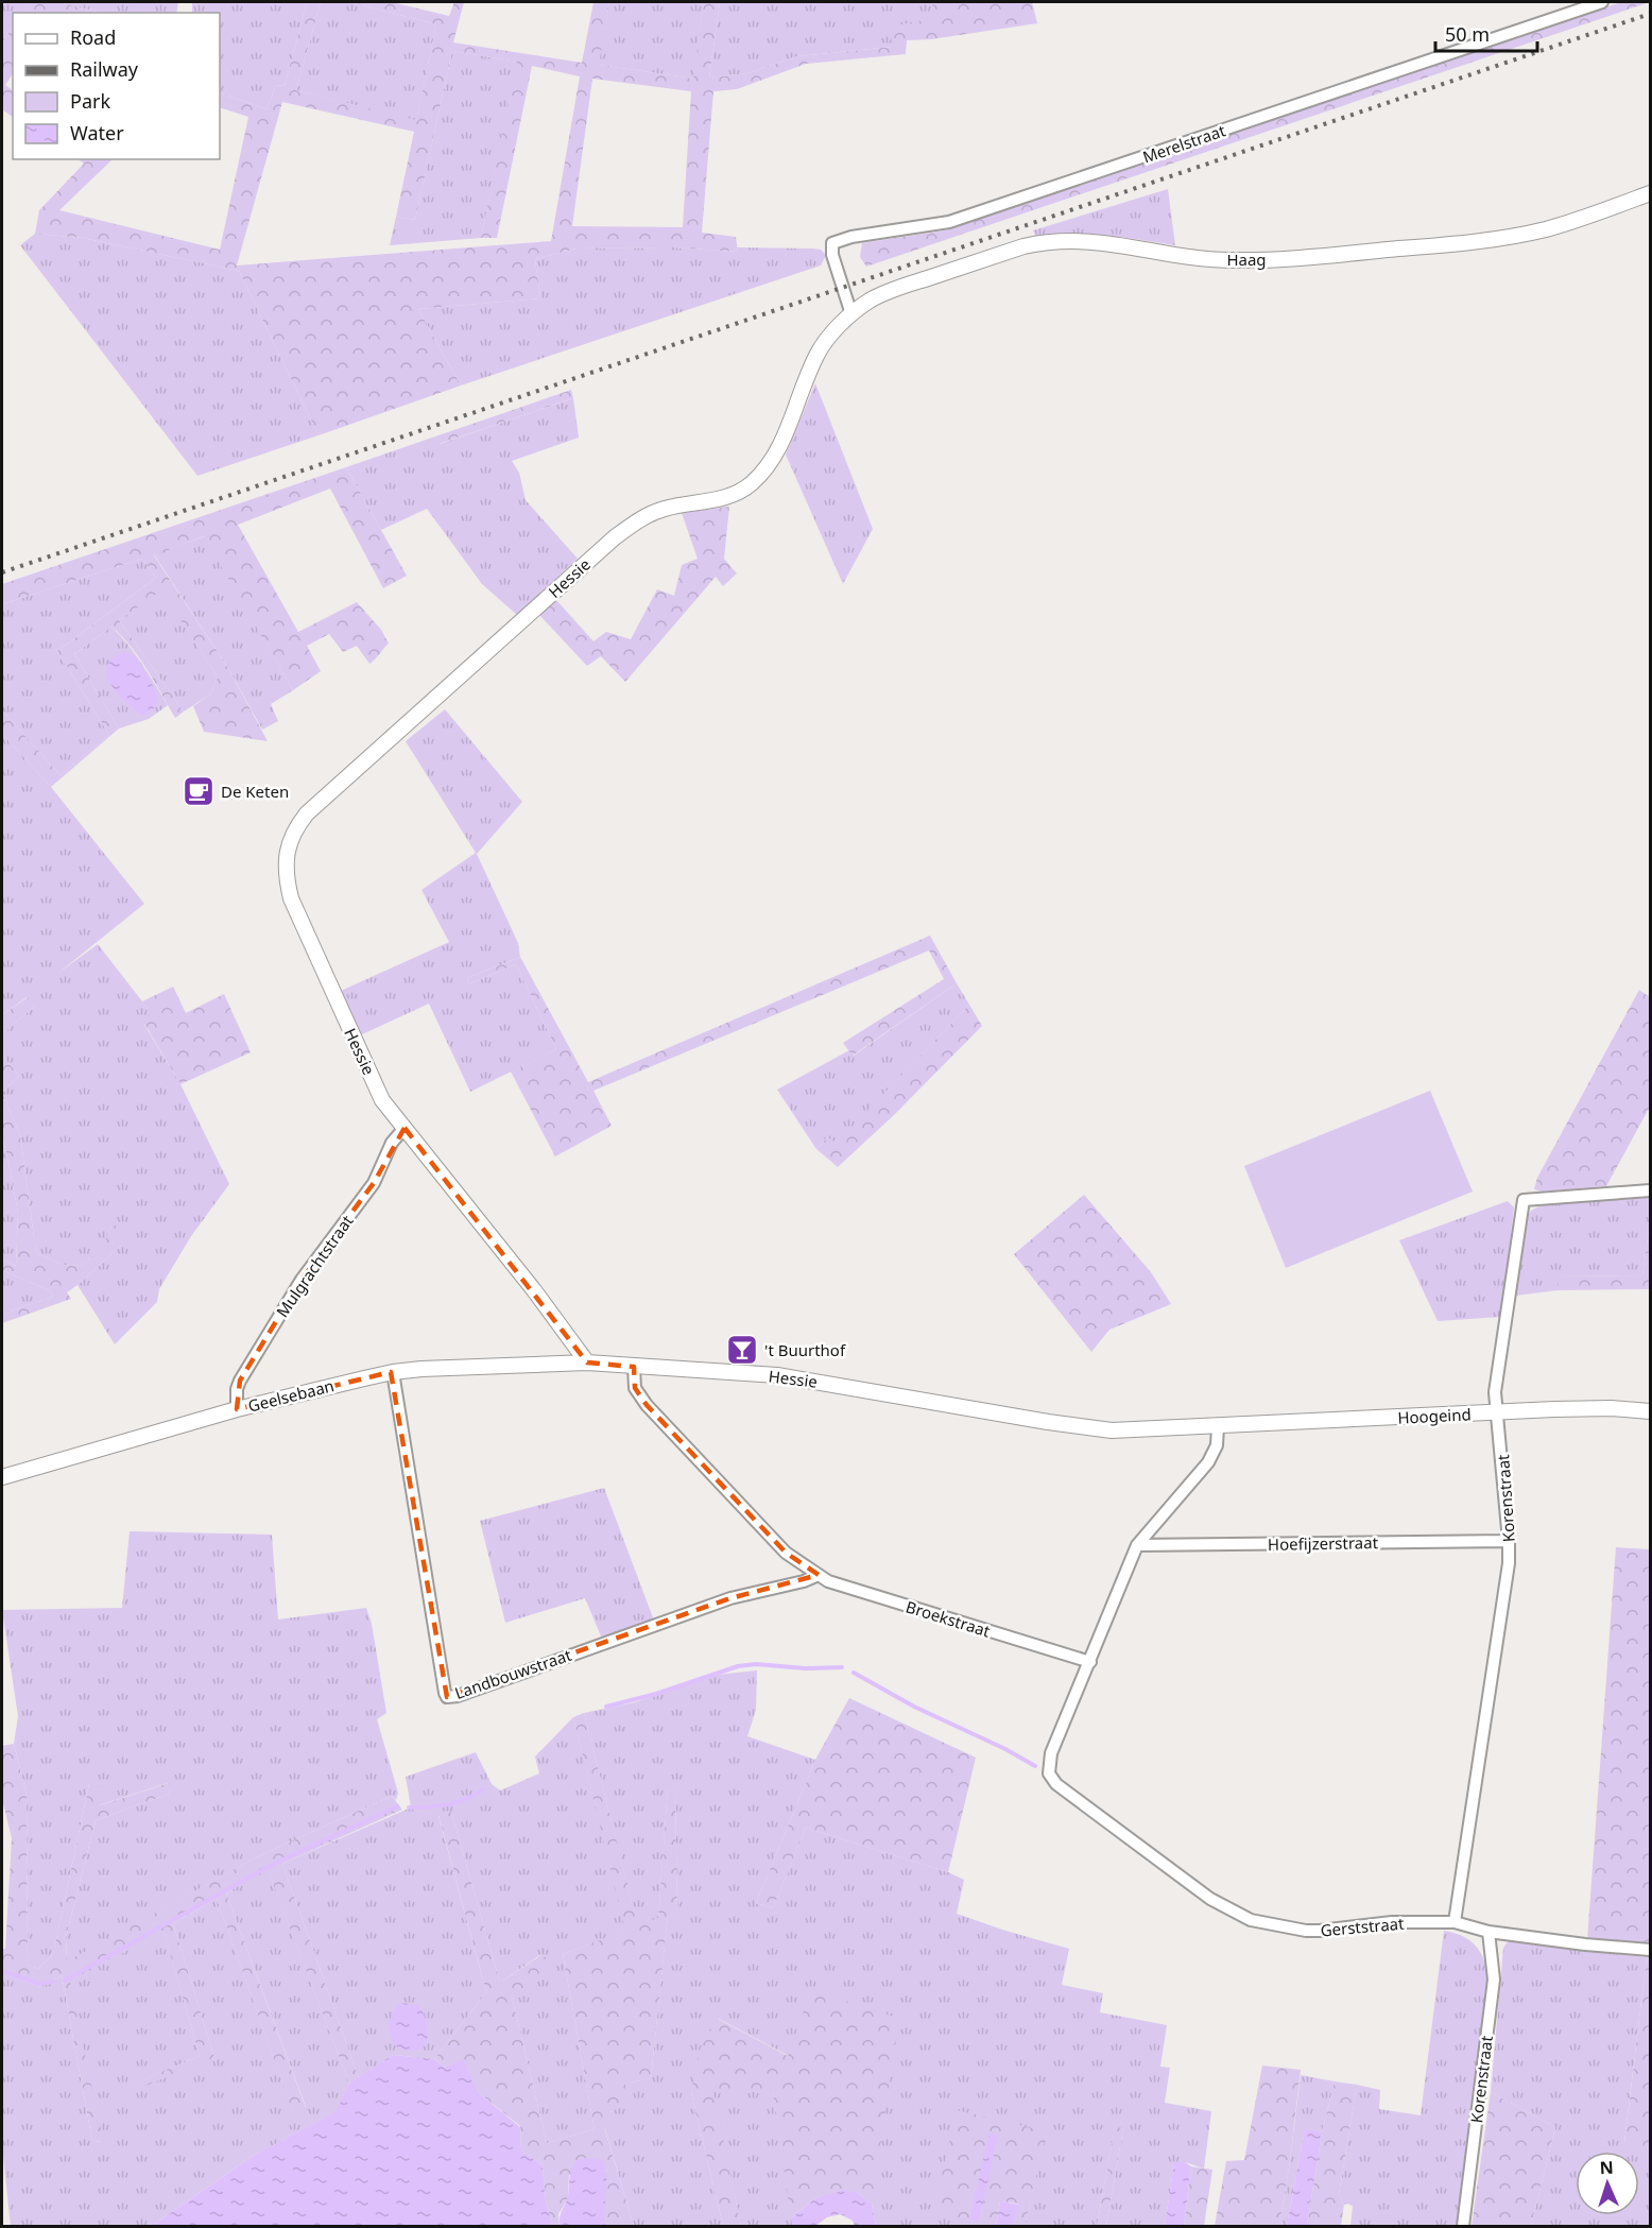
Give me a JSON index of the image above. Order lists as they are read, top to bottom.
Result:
{
  "streets": {
    "street": [
      "Merelstraat",
      "Haag",
      "Hessie",
      "Mulgrachtstraat",
      "Geelsebaan",
      "Hoogeind",
      "Korenstraat",
      "Hoefijzerstraat",
      "Broekstraat",
      "Landbouwstraat",
      "Gerststraat"
    ]
  },
  "crossings": [
    ["Merelstraat", "Haag"],
    ["Merelstraat", "Hessie"],
    ["Haag", "Hessie"],
    ["Hessie", "Mulgrachtstraat"],
    ["Hessie", "Geelsebaan"],
    ["Hessie", "Hoogeind"],
    ["Hessie", "Broekstraat"],
    ["Mulgrachtstraat", "Geelsebaan"],
    ["Geelsebaan", "Landbouwstraat"],
    ["Hoogeind", "Korenstraat"],
    ["Korenstraat", "Hoefijzerstraat"],
    ["Korenstraat", "Gerststraat"],
    ["Broekstraat", "Landbouwstraat"],
    ["Broekstraat", "Gerststraat"]
  ],
  "places": {
    "cafe": ["De Keten"],
    "bar": ["'t Buurthof"]
  },
  "legend": [
    "Road",
    "Railway",
    "Park",
    "Water"
  ],
  "scale_bar": "50 m",
  "north": "top"
}
